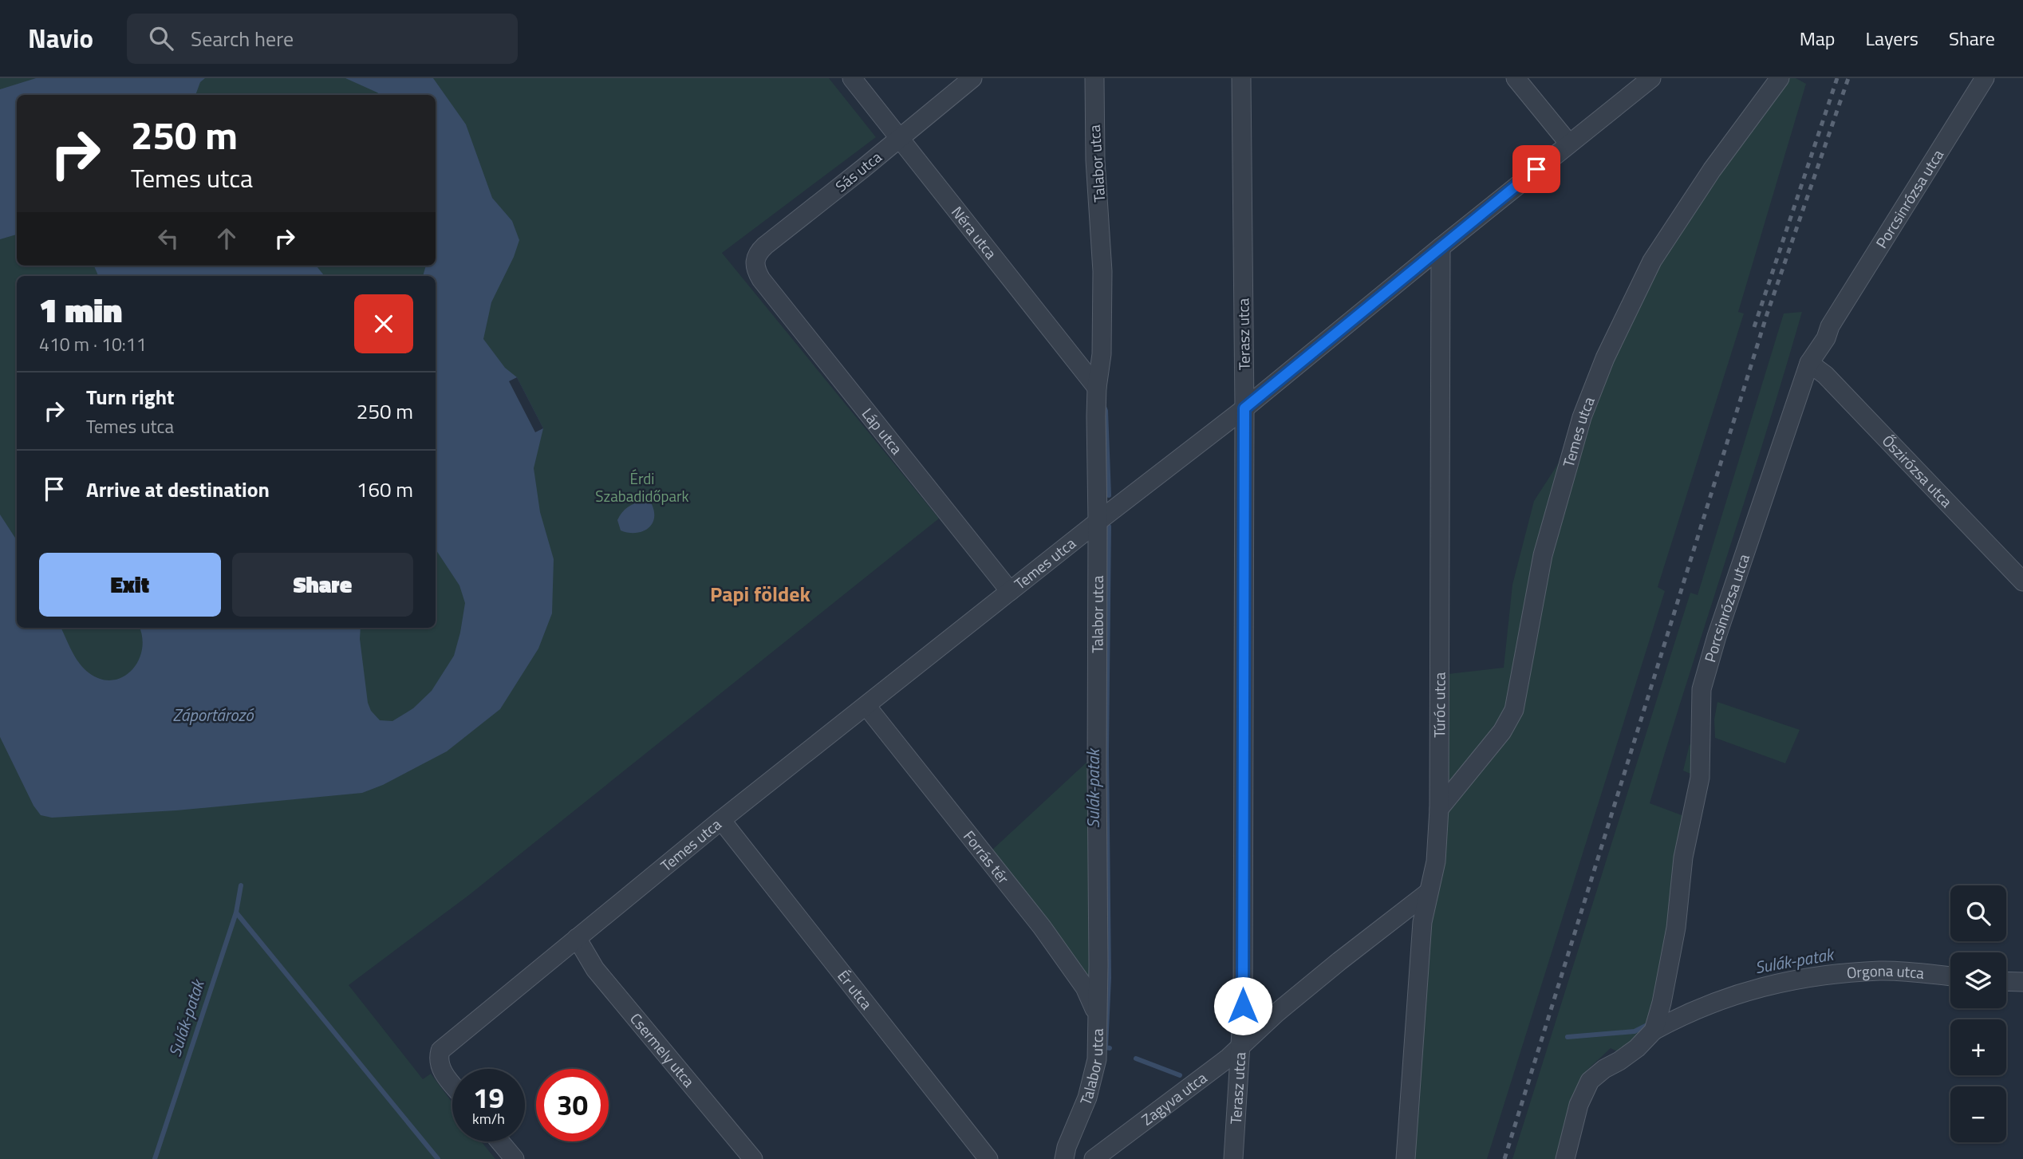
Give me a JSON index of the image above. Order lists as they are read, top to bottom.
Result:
{
  "streets": {
    "street": [
      "Talabor utca",
      "Sás utca",
      "Porcsinrózsa utca",
      "Néra utca",
      "Terasz utca",
      "Láp utca",
      "Temes utca",
      "Őszirózsa utca",
      "Túróc utca",
      "Forrás tér",
      "Orgona utca",
      "Ér utca",
      "Csermely utca",
      "Zagyva utca"
    ]
  },
  "crossings": [
    ["Talabor utca", "Néra utca"],
    ["Talabor utca", "Temes utca"],
    ["Talabor utca", "Forrás tér"],
    ["Sás utca", "Néra utca"],
    ["Sás utca", "Láp utca"],
    ["Porcsinrózsa utca", "Őszirózsa utca"],
    ["Porcsinrózsa utca", "Orgona utca"],
    ["Terasz utca", "Temes utca"],
    ["Terasz utca", "Zagyva utca"],
    ["Láp utca", "Temes utca"],
    ["Temes utca", "Túróc utca"],
    ["Temes utca", "Forrás tér"],
    ["Temes utca", "Ér utca"],
    ["Temes utca", "Csermely utca"],
    ["Túróc utca", "Zagyva utca"]
  ],
  "districts": ["Papi földek"],
  "water": ["Záportározó", "Sulák-patak"],
  "parks": ["Érdi Szabadidőpark"],
  "page": {
    "header": "Navio",
    "search": "Search here",
    "nav": ["Map", "Layers", "Share"],
    "turn": ["250 m", "Temes utca"],
    "heading": ["1 min", "410 m · 10:11"],
    "list": [
      {
        "name": "Turn right",
        "note": "Temes utca",
        "value": "250 m"
      },
      {
        "name": "Arrive at destination",
        "value": "160 m"
      }
    ],
    "buttons": ["Exit", "Share"],
    "map_buttons": ["+", "−"],
    "speed": "19 km/h",
    "limit": "30"
  }
}
